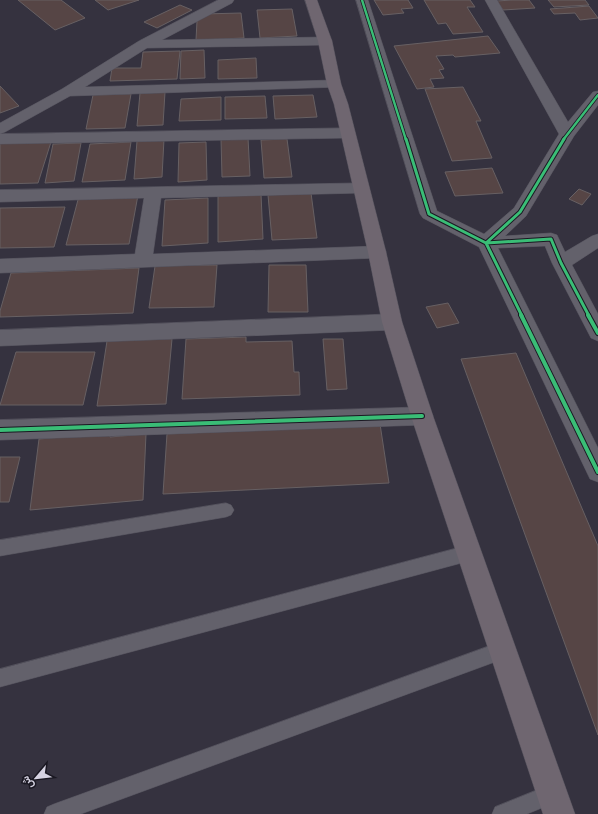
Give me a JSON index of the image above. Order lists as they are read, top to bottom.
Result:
{
  "north": "bottom left"
}
